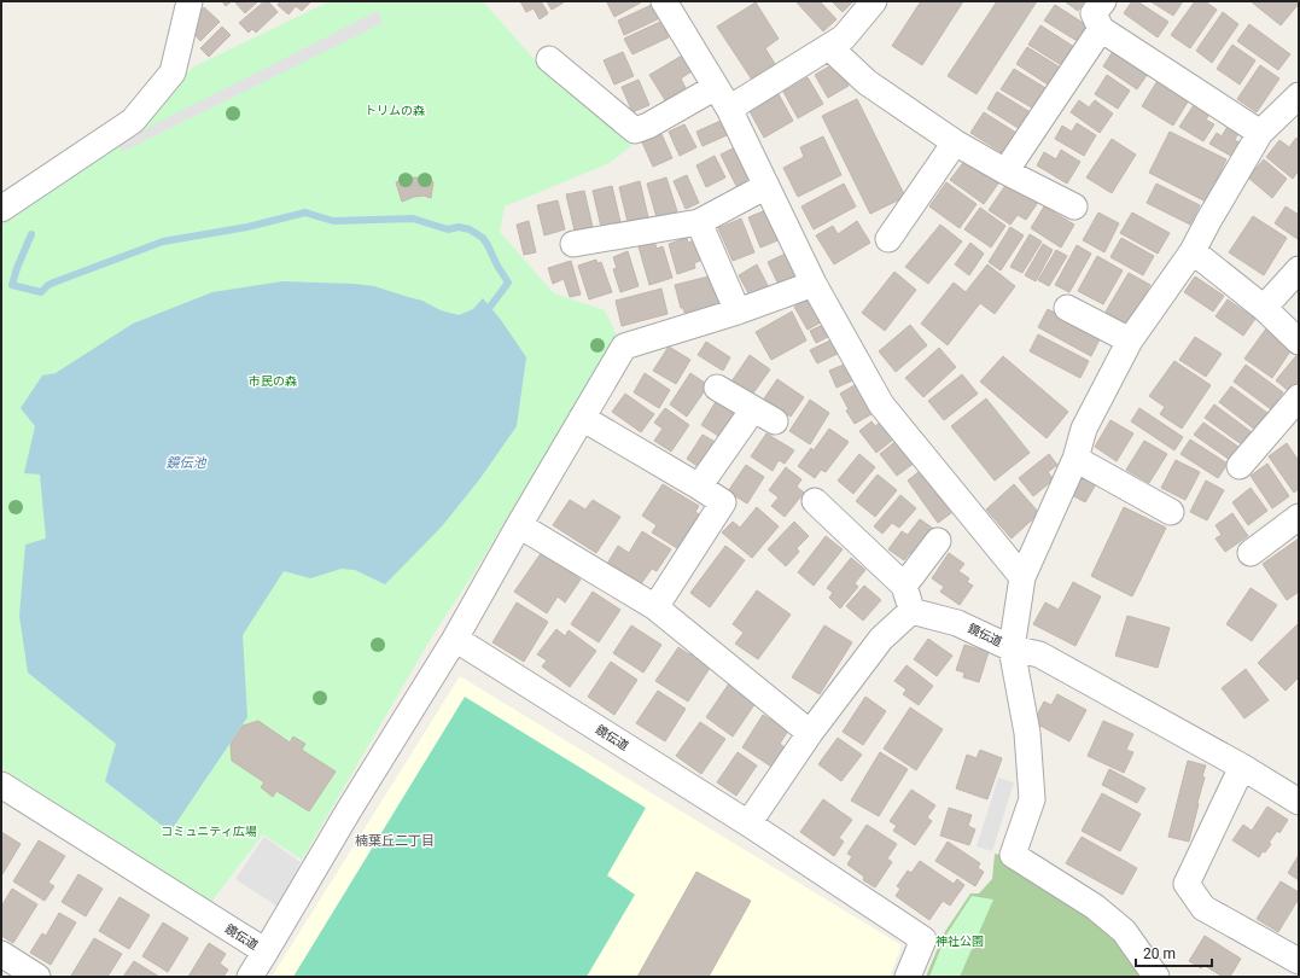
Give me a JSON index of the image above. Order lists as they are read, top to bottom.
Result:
{
  "streets": {
    "street": ["鏡伝道"]
  },
  "districts": ["楠葉丘二丁目"],
  "water": ["鏡伝池"],
  "parks": [
    "トリムの森",
    "市民の森",
    "コミュニティ広場",
    "神社公園"
  ],
  "scale_bar": "20 m"
}
